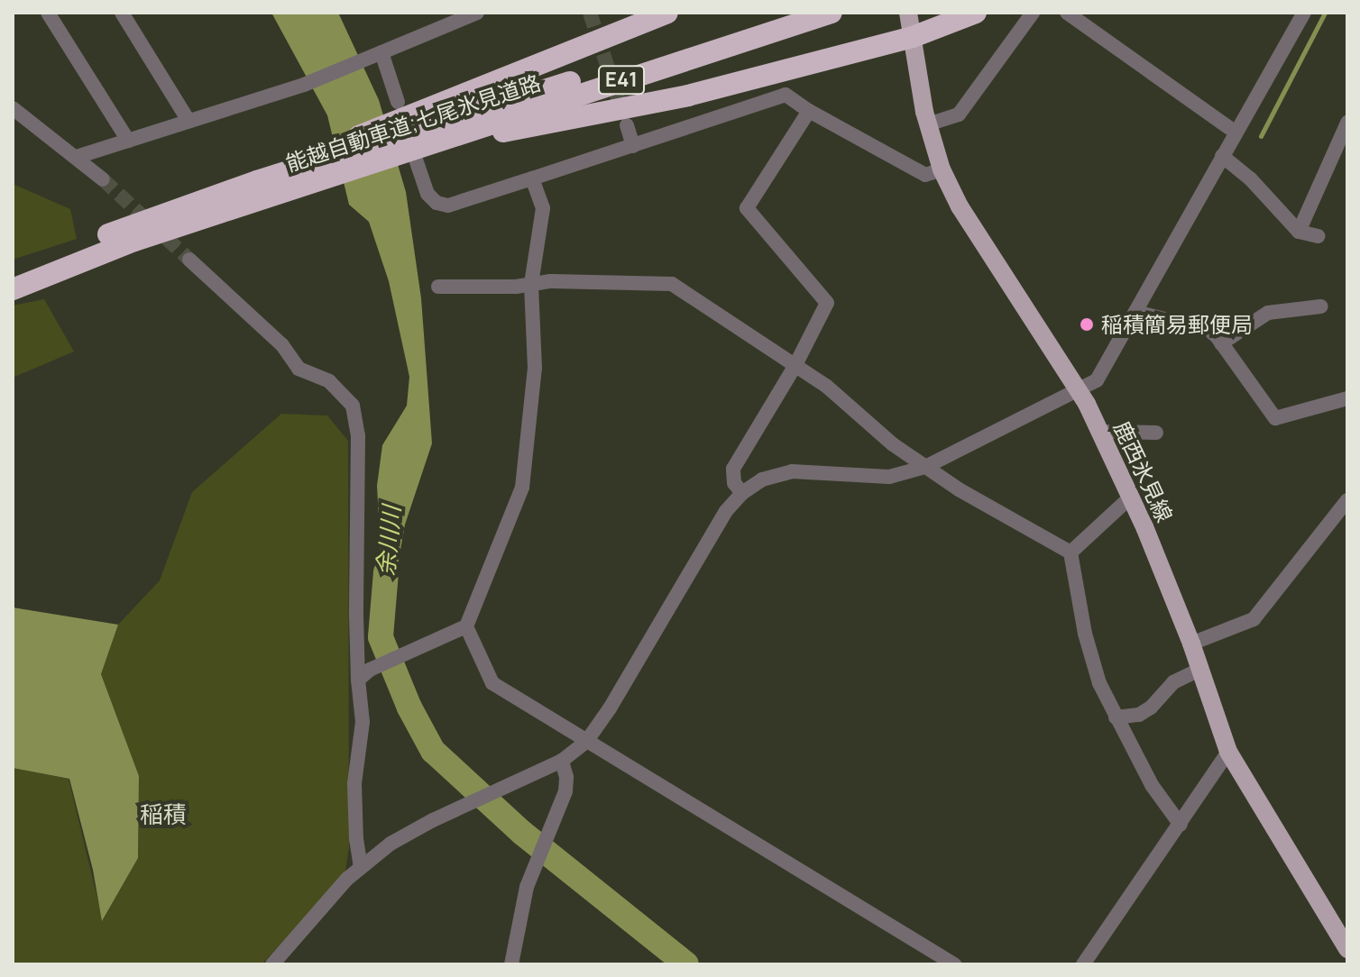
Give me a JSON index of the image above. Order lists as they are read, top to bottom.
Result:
{
  "streets": {
    "highway": ["E41", "能越自動車道;七尾氷見道路"],
    "main road": ["鹿西氷見線"]
  },
  "districts": ["稲積"],
  "water": ["余川川"],
  "places": ["稲積簡易郵便局"]
}
